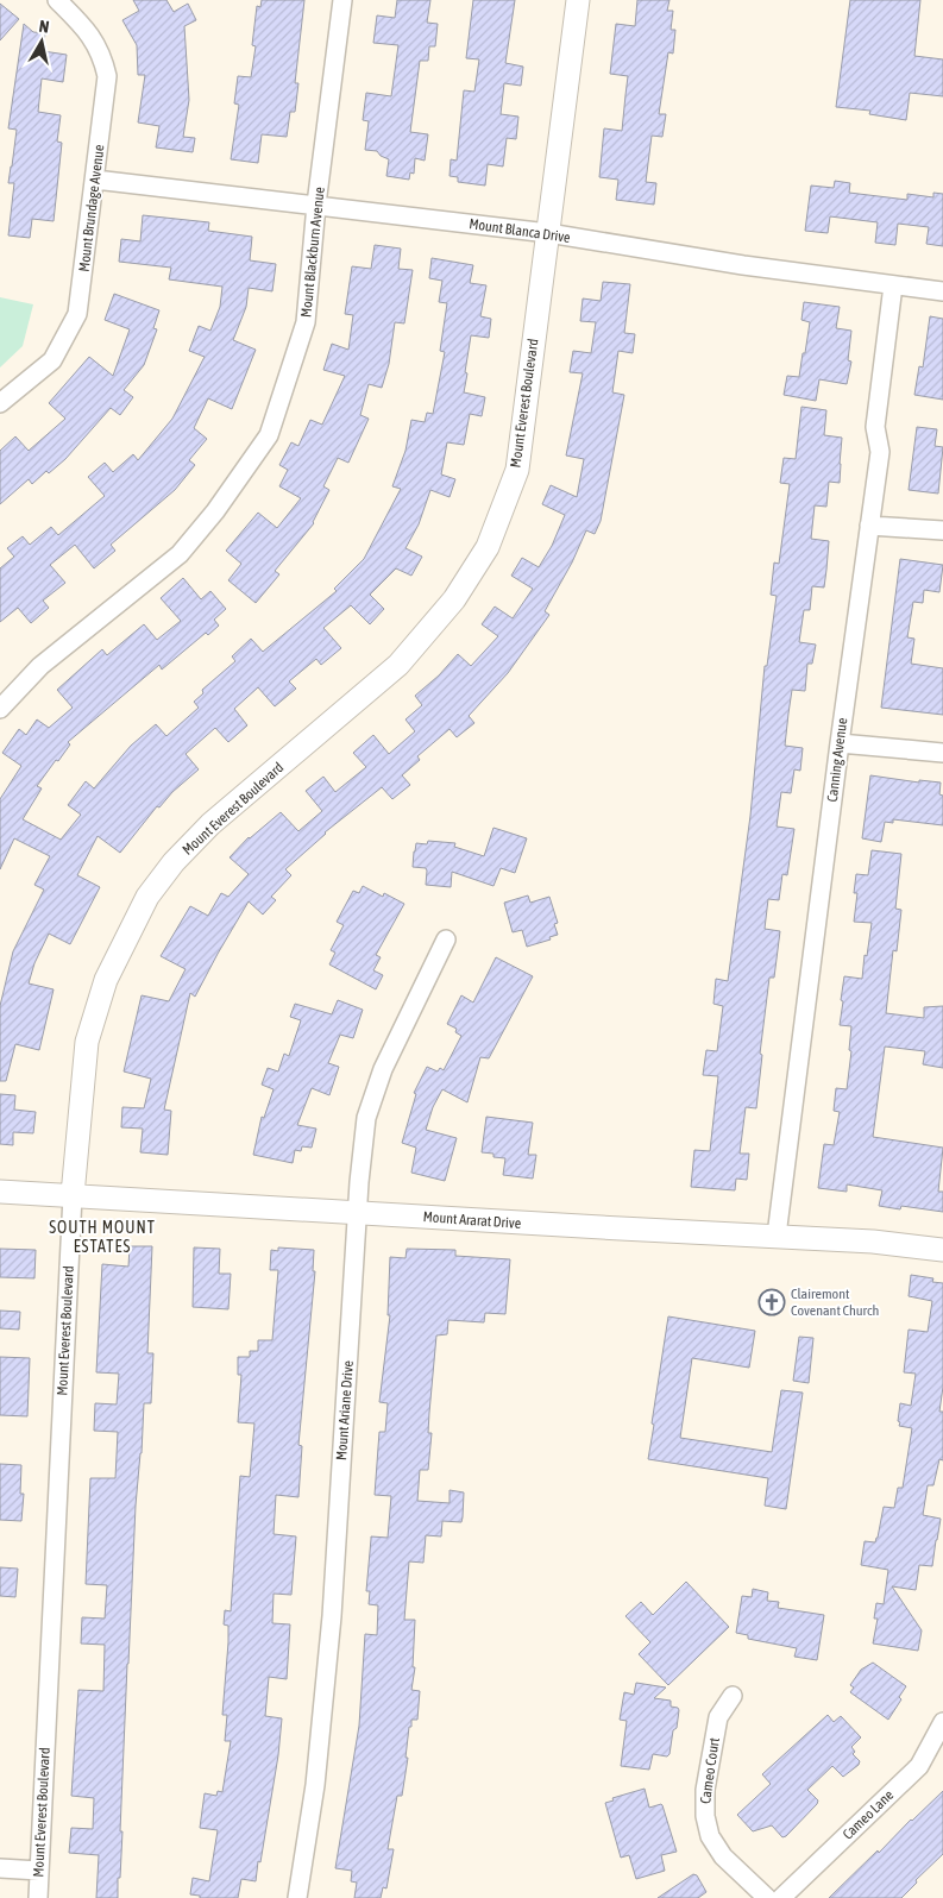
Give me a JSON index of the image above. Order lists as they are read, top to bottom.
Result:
{
  "streets": {
    "street": [
      "Mount Brundage Avenue",
      "Mount Blanca Drive",
      "Mount Blackburn Avenue",
      "Mount Everest Boulevard",
      "Canning Avenue",
      "Mount Ararat Drive",
      "Mount Ariane Drive",
      "Cameo Court",
      "Cameo Lane"
    ]
  },
  "crossings": [
    ["Mount Brundage Avenue", "Mount Blanca Drive"],
    ["Mount Blanca Drive", "Mount Blackburn Avenue"],
    ["Mount Blanca Drive", "Mount Everest Boulevard"],
    ["Mount Blanca Drive", "Canning Avenue"],
    ["Mount Everest Boulevard", "Mount Ararat Drive"],
    ["Canning Avenue", "Mount Ararat Drive"],
    ["Mount Ararat Drive", "Mount Ariane Drive"]
  ],
  "districts": ["SOUTH MOUNT ESTATES"],
  "places": {
    "church": ["Clairemont Covenant Church"]
  },
  "north": "top"
}
